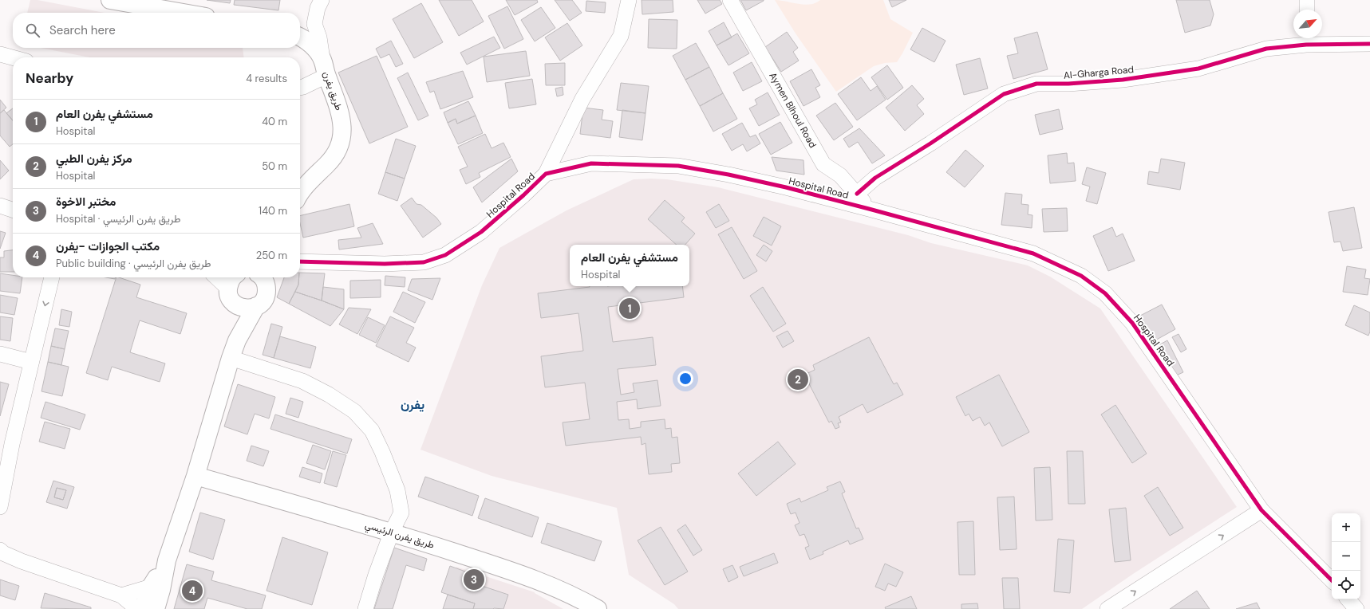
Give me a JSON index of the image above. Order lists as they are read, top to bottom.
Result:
{
  "streets": {
    "main road": ["طريق يفرن", "طريق يفرن الرئيسي"],
    "street": ["Al-Gharga Road", "Aymen Blhoul Road", "Hospital Road"]
  },
  "crossings": [
    ["Al-Gharga Road", "Aymen Blhoul Road"],
    ["Aymen Blhoul Road", "Hospital Road"]
  ],
  "districts": ["يفرن"],
  "north": "top right",
  "page": {
    "search": "Search here",
    "heading": ["Nearby", "4 results"],
    "list": [
      {
        "mark": "1",
        "name": "مستشفي يفرن العام",
        "note": "Hospital",
        "value": "40 m"
      },
      {
        "mark": "2",
        "name": "مركز يفرن الطبي",
        "note": "Hospital",
        "value": "50 m"
      },
      {
        "mark": "3",
        "name": "مختبر الاخوة",
        "note": "Hospital · طريق يفرن الرئيسي",
        "value": "140 m"
      },
      {
        "mark": "4",
        "name": "مكتب الجوازات -يفرن",
        "note": "Public building · طريق يفرن الرئيسي",
        "value": "250 m"
      }
    ],
    "popup": ["مستشفي يفرن العام", "Hospital"],
    "pins": [
      "1",
      "2",
      "3",
      "4"
    ],
    "map_buttons": ["+", "−"]
  }
}
